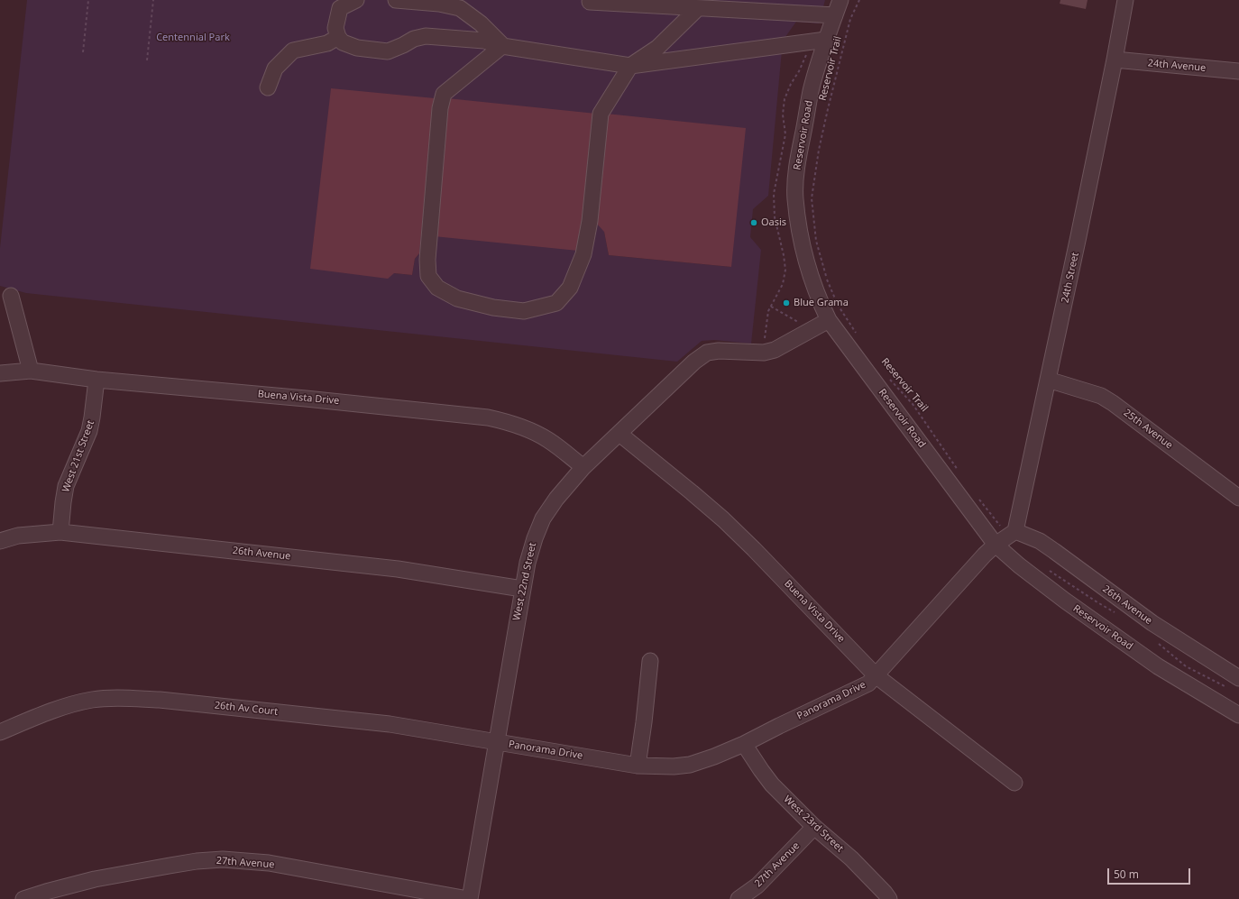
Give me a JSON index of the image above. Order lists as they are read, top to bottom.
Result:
{
  "streets": {
    "street": [
      "24th Avenue",
      "Reservoir Road",
      "24th Street",
      "Buena Vista Drive",
      "25th Avenue",
      "West 21st Street",
      "26th Avenue",
      "West 22nd Street",
      "Panorama Drive",
      "26th Av Court",
      "West 23rd Street",
      "27th Avenue"
    ],
    "path": ["Reservoir Trail"]
  },
  "crossings": [
    ["24th Avenue", "24th Street"],
    ["Reservoir Road", "24th Street"],
    ["Reservoir Road", "26th Avenue"],
    ["Reservoir Road", "West 22nd Street"],
    ["Reservoir Road", "Panorama Drive"],
    ["24th Street", "25th Avenue"],
    ["24th Street", "26th Avenue"],
    ["24th Street", "Panorama Drive"],
    ["Buena Vista Drive", "West 21st Street"],
    ["Buena Vista Drive", "West 22nd Street"],
    ["Buena Vista Drive", "Panorama Drive"],
    ["West 21st Street", "26th Avenue"],
    ["26th Avenue", "West 22nd Street"],
    ["26th Avenue", "Panorama Drive"],
    ["West 22nd Street", "Panorama Drive"],
    ["West 22nd Street", "26th Av Court"],
    ["West 22nd Street", "27th Avenue"],
    ["Panorama Drive", "26th Av Court"],
    ["Panorama Drive", "West 23rd Street"],
    ["West 23rd Street", "27th Avenue"]
  ],
  "parks": ["Centennial Park"],
  "places": ["Oasis", "Blue Grama"],
  "scale_bar": "50 m"
}
